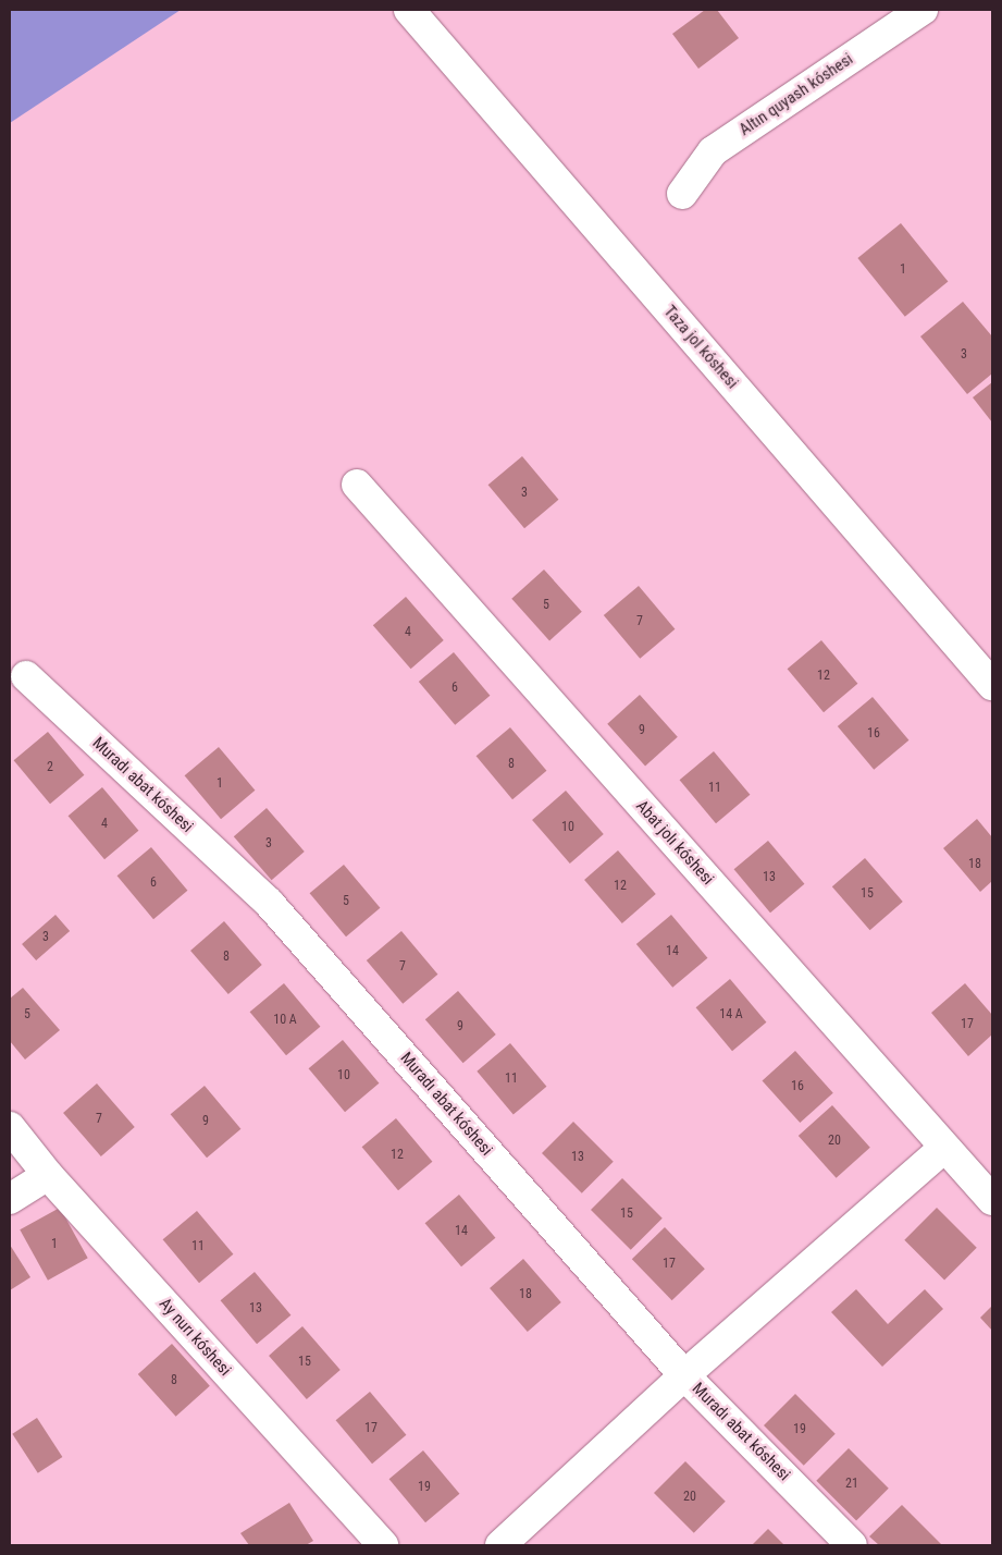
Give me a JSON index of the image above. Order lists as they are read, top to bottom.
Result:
{
  "streets": {
    "street": [
      "Altın quyash kóshesi",
      "Taza jol kóshesi",
      "Muradı abat kóshesi",
      "Abat jolı kóshesi",
      "Ay nurı kóshesi"
    ]
  },
  "house_numbers": [
    "1",
    "3",
    "3",
    "5",
    "7",
    "4",
    "12",
    "6",
    "9",
    "16",
    "8",
    "2",
    "1",
    "11",
    "4",
    "10",
    "3",
    "18",
    "13",
    "6",
    "12",
    "15",
    "5",
    "3",
    "14",
    "8",
    "7",
    "5",
    "14 А",
    "10 А",
    "17",
    "9",
    "10",
    "11",
    "16",
    "7",
    "9",
    "20",
    "12",
    "13",
    "15",
    "14",
    "1",
    "11",
    "17",
    "18",
    "13",
    "15",
    "8",
    "17",
    "19",
    "21",
    "19",
    "20"
  ]
}
